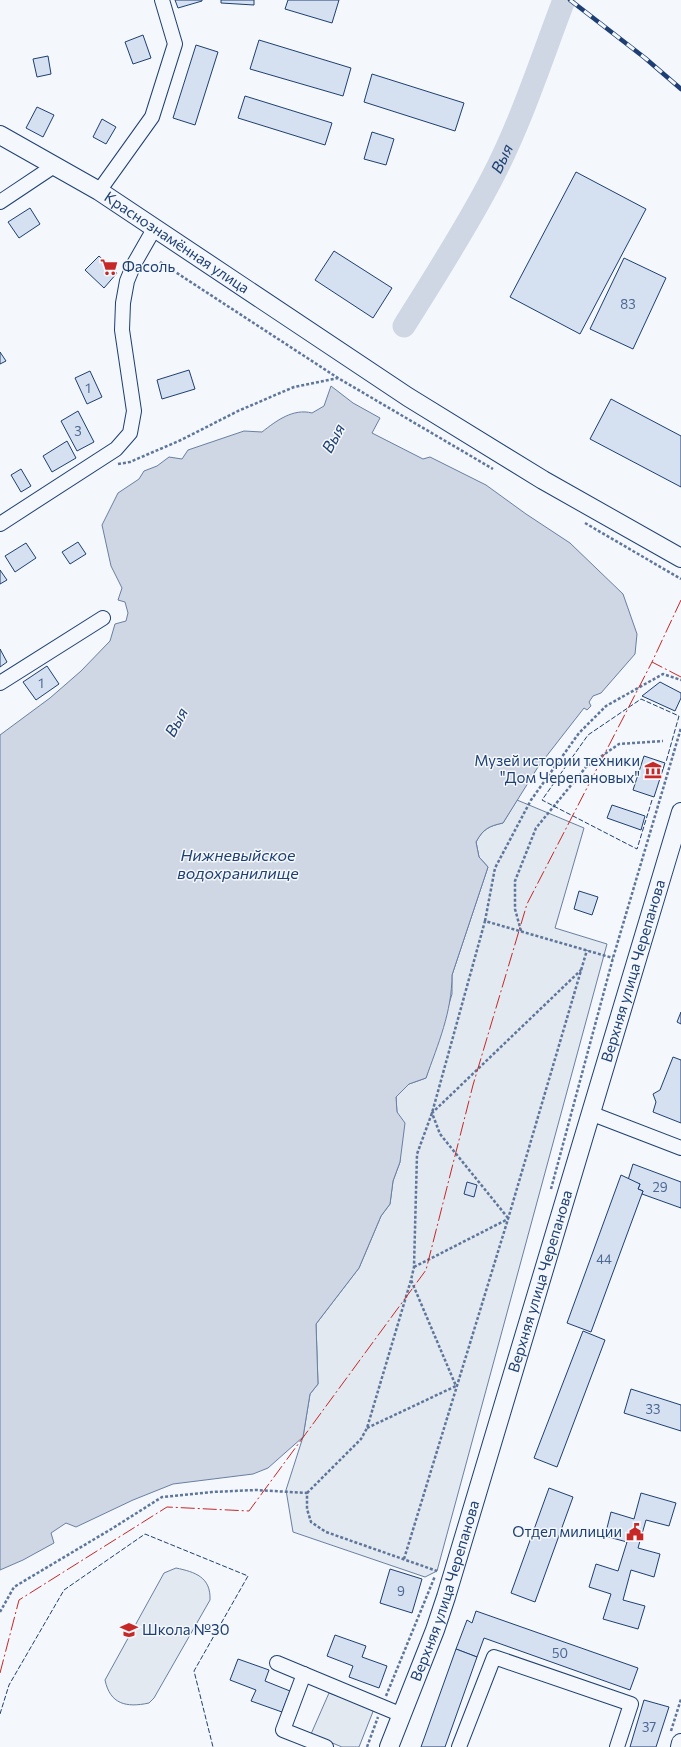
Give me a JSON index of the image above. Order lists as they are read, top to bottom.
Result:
{
  "streets": {
    "main road": ["Краснознамённая улица", "Верхняя улица Черепанова"]
  },
  "water": ["Выя", "Нижневыйское водохранилище"],
  "places": {
    "supermarket": ["Фасоль"],
    "museum": ["Музей истории техники \"Дом Черепановых\""],
    "public building": ["Отдел милиции"],
    "school or university": ["Школа №30"]
  },
  "house_numbers": [
    "83",
    "1",
    "3",
    "1",
    "29",
    "44",
    "33",
    "9",
    "50",
    "37"
  ]
}
